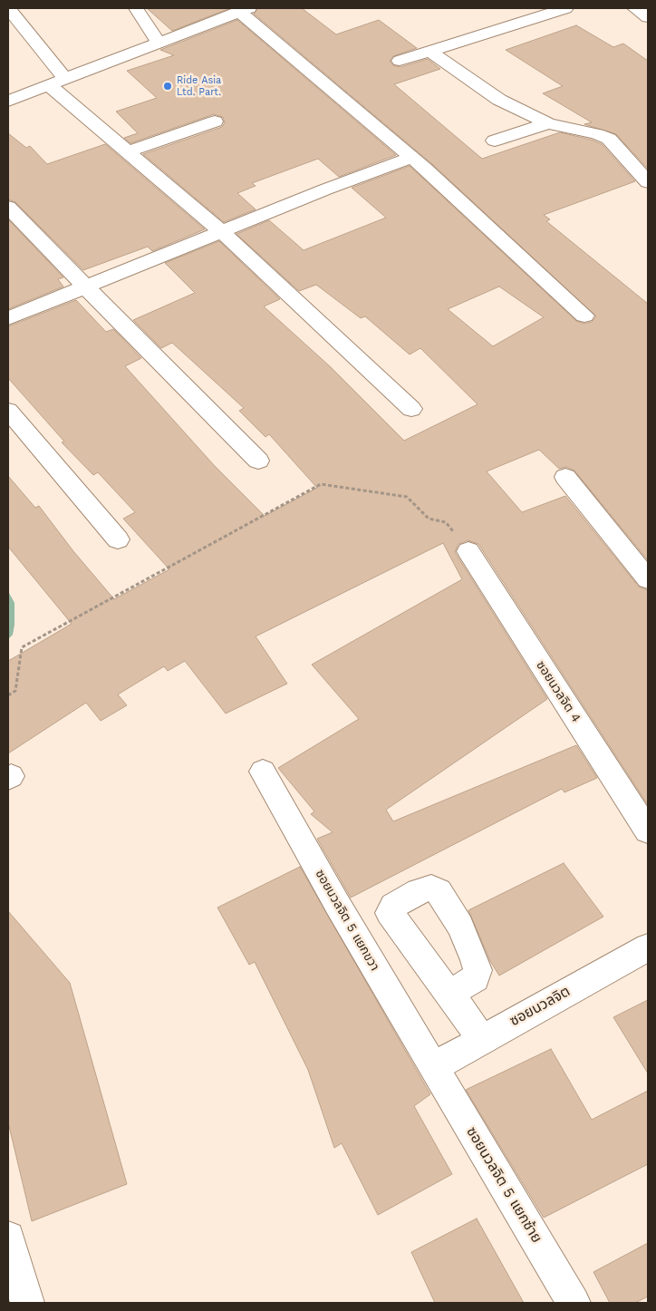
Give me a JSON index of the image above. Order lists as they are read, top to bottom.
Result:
{
  "streets": {
    "street": [
      "ซอยนวลจิต 4",
      "ซอยนวลจิต 5 แยกขวา",
      "ซอยนวลจิต",
      "ซอยนวลจิต 5 แยกซ้าย"
    ]
  },
  "crossings": [
    ["ซอยนวลจิต 5 แยกขวา", "ซอยนวลจิต"],
    ["ซอยนวลจิต 5 แยกขวา", "ซอยนวลจิต 5 แยกซ้าย"],
    ["ซอยนวลจิต", "ซอยนวลจิต 5 แยกซ้าย"]
  ],
  "places": ["Ride Asia Ltd. Part."]
}
